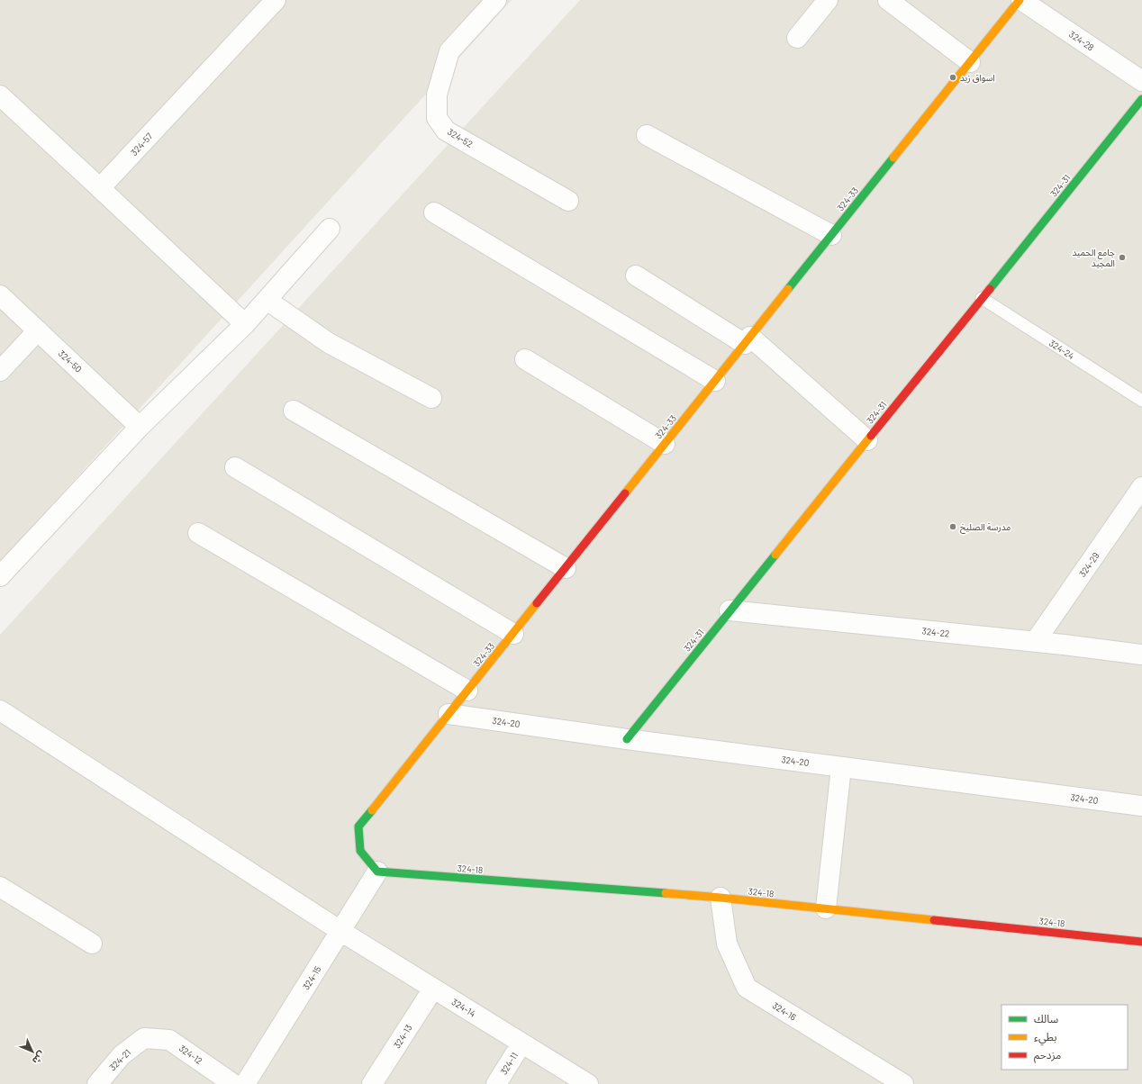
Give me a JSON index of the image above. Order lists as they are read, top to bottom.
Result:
{
  "streets": {
    "street": [
      "324-28",
      "324-52",
      "324-57",
      "324-31",
      "324-33",
      "324-50",
      "324-29",
      "324-22",
      "324-20",
      "324-18",
      "324-15",
      "324-14",
      "324-16",
      "324-13",
      "324-12",
      "324-21",
      "324-11"
    ],
    "lane": ["324-24"]
  },
  "crossings": [
    ["324-28", "324-33"],
    ["324-31", "324-24"],
    ["324-31", "324-22"],
    ["324-31", "324-20"],
    ["324-33", "324-20"],
    ["324-33", "324-18"],
    ["324-33", "324-15"],
    ["324-29", "324-22"],
    ["324-18", "324-15"],
    ["324-18", "324-16"],
    ["324-15", "324-14"],
    ["324-14", "324-13"],
    ["324-14", "324-11"],
    ["324-12", "324-21"]
  ],
  "places": ["اسواق زيد", "جامع الحميد المجيد", "مدرسة الصليخ"],
  "legend": ["سالك", "بطيء", "مزدحم"],
  "north": "bottom right"
}
